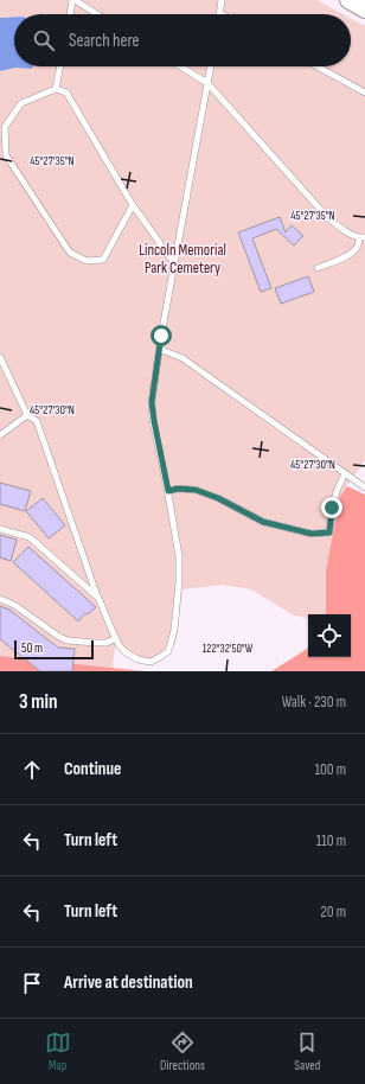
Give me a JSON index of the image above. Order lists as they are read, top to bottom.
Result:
{
  "parks": ["Lincoln Memorial Park Cemetery"],
  "scale_bar": "50 m",
  "page": {
    "search": "Search here",
    "scale": "50 m",
    "heading": ["3 min", "Walk · 230 m"],
    "list": [
      ["Continue", "100 m"],
      ["Turn left", "110 m"],
      ["Turn left", "20 m"],
      "Arrive at destination"
    ],
    "nav": ["Map", "Directions", "Saved"]
  },
  "coordinates": ["45°27'35\"N", "45°27'30\"N", "122°32'50\"W"]
}
